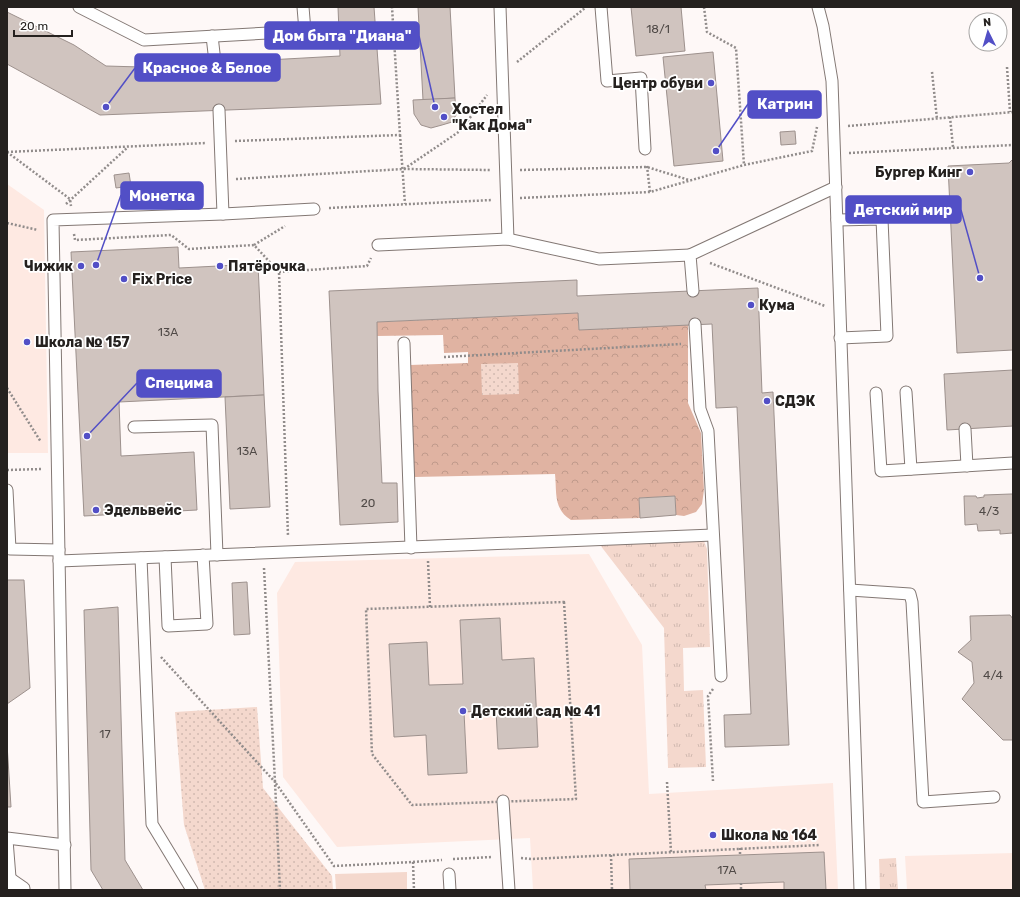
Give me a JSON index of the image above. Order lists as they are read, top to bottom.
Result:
{
  "places": [
    "Центр обуви",
    "Красное & Белое",
    "Дом быта \"Диана\"",
    "Хостел \"Как Дома\"",
    "Катрин",
    "Бургер Кинг",
    "Монетка",
    "Чижик",
    "Пятёрочка",
    "Детский мир",
    "Fix Price",
    "Кума",
    "Школа № 157",
    "СДЭК",
    "Специма",
    "Эдельвейс",
    "Детский сад № 41",
    "Школа № 164"
  ],
  "house_numbers": [
    "18/1",
    "13А",
    "13А",
    "20",
    "4/3",
    "4/4",
    "17",
    "17А"
  ],
  "scale_bar": "20 m",
  "north": "top"
}
